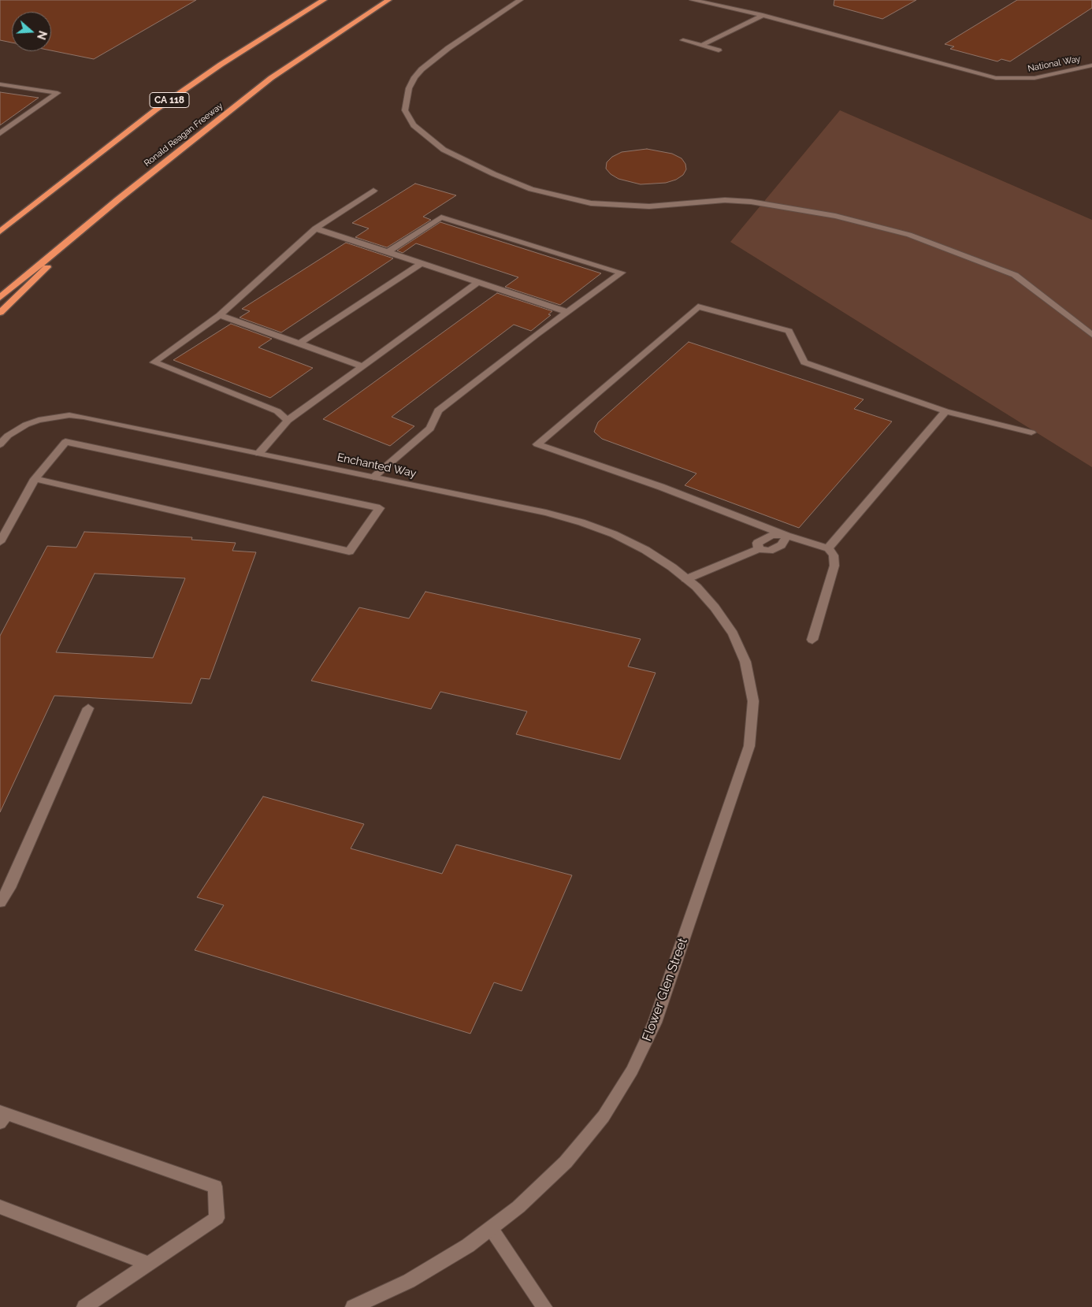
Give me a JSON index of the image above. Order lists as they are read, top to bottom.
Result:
{
  "streets": {
    "highway": ["CA 118", "Ronald Reagan Freeway"],
    "street": ["National Way", "Enchanted Way", "Flower Glen Street"]
  },
  "crossings": [
    ["Enchanted Way", "Flower Glen Street"]
  ],
  "north": "right"
}
